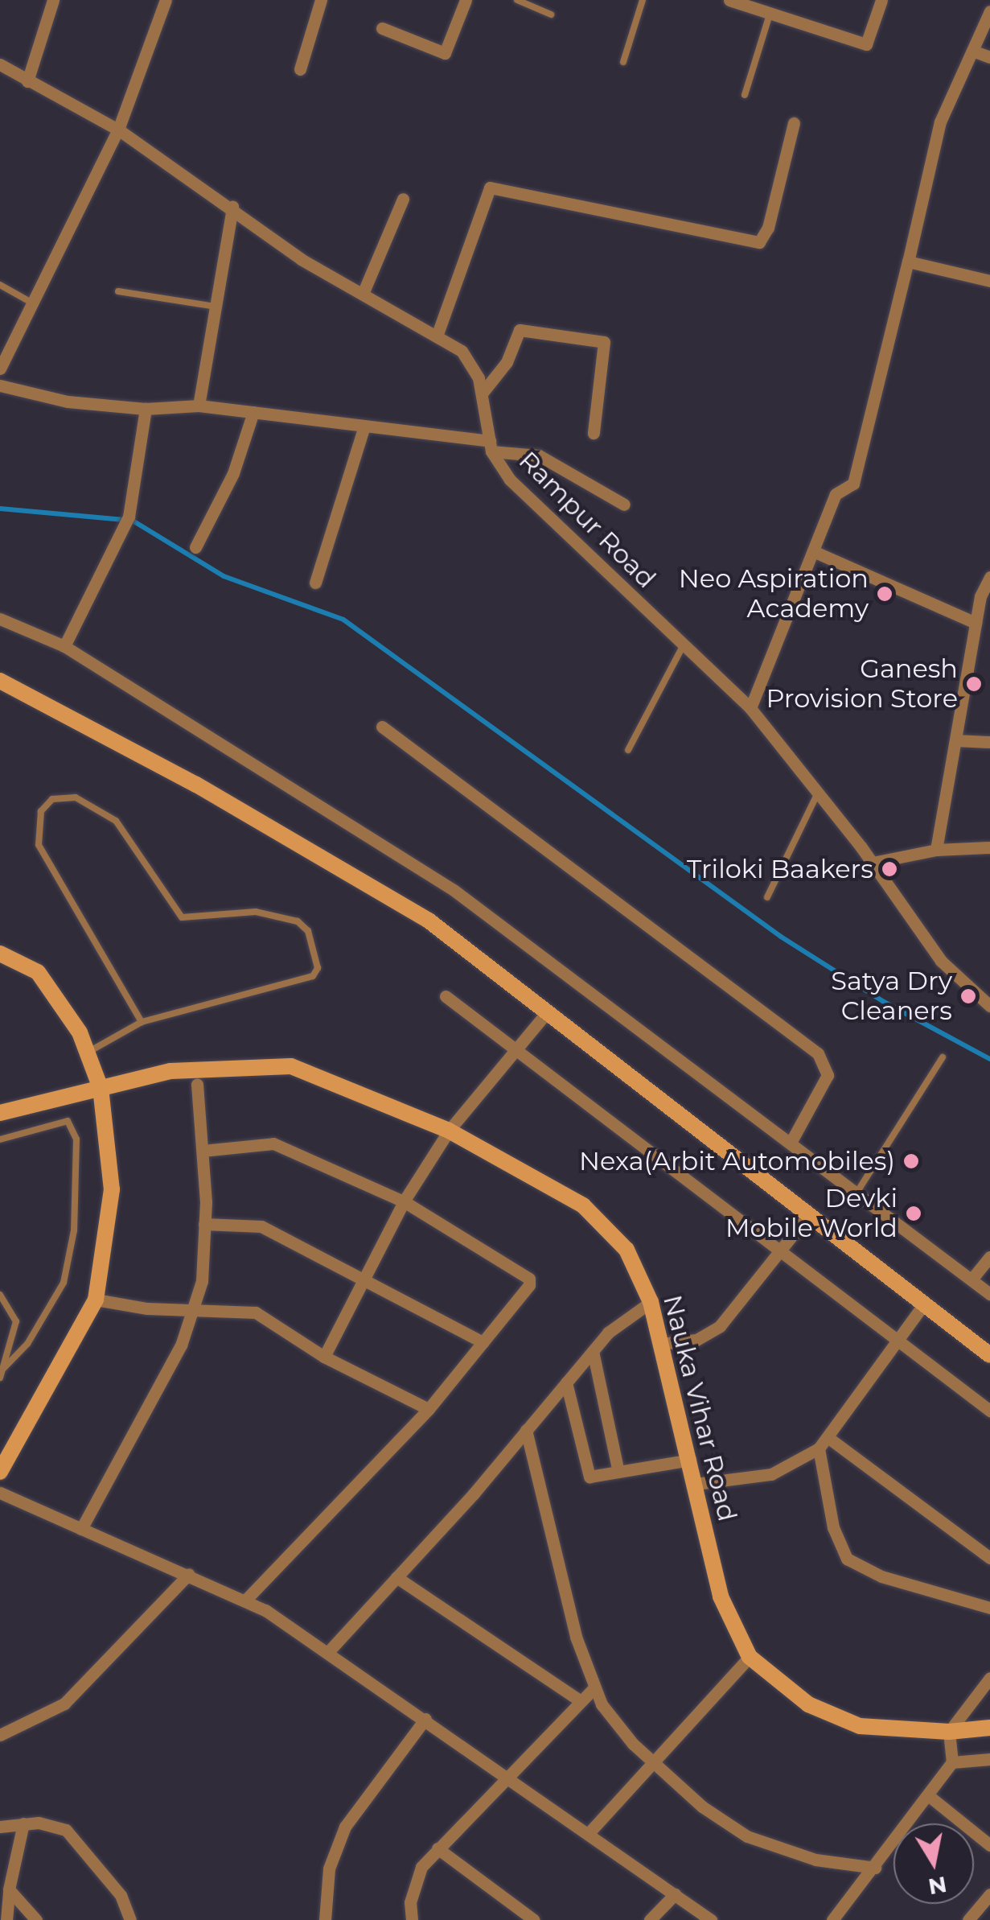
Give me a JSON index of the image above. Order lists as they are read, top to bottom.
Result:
{
  "streets": {
    "street": ["Rampur Road", "Nauka Vihar Road"]
  },
  "places": [
    "Neo Aspiration Academy",
    "Ganesh Provision Store",
    "Triloki Baakers",
    "Satya Dry Cleaners",
    "Nexa(Arbit Automobiles)",
    "Devki Mobile World"
  ],
  "north": "bottom"
}
